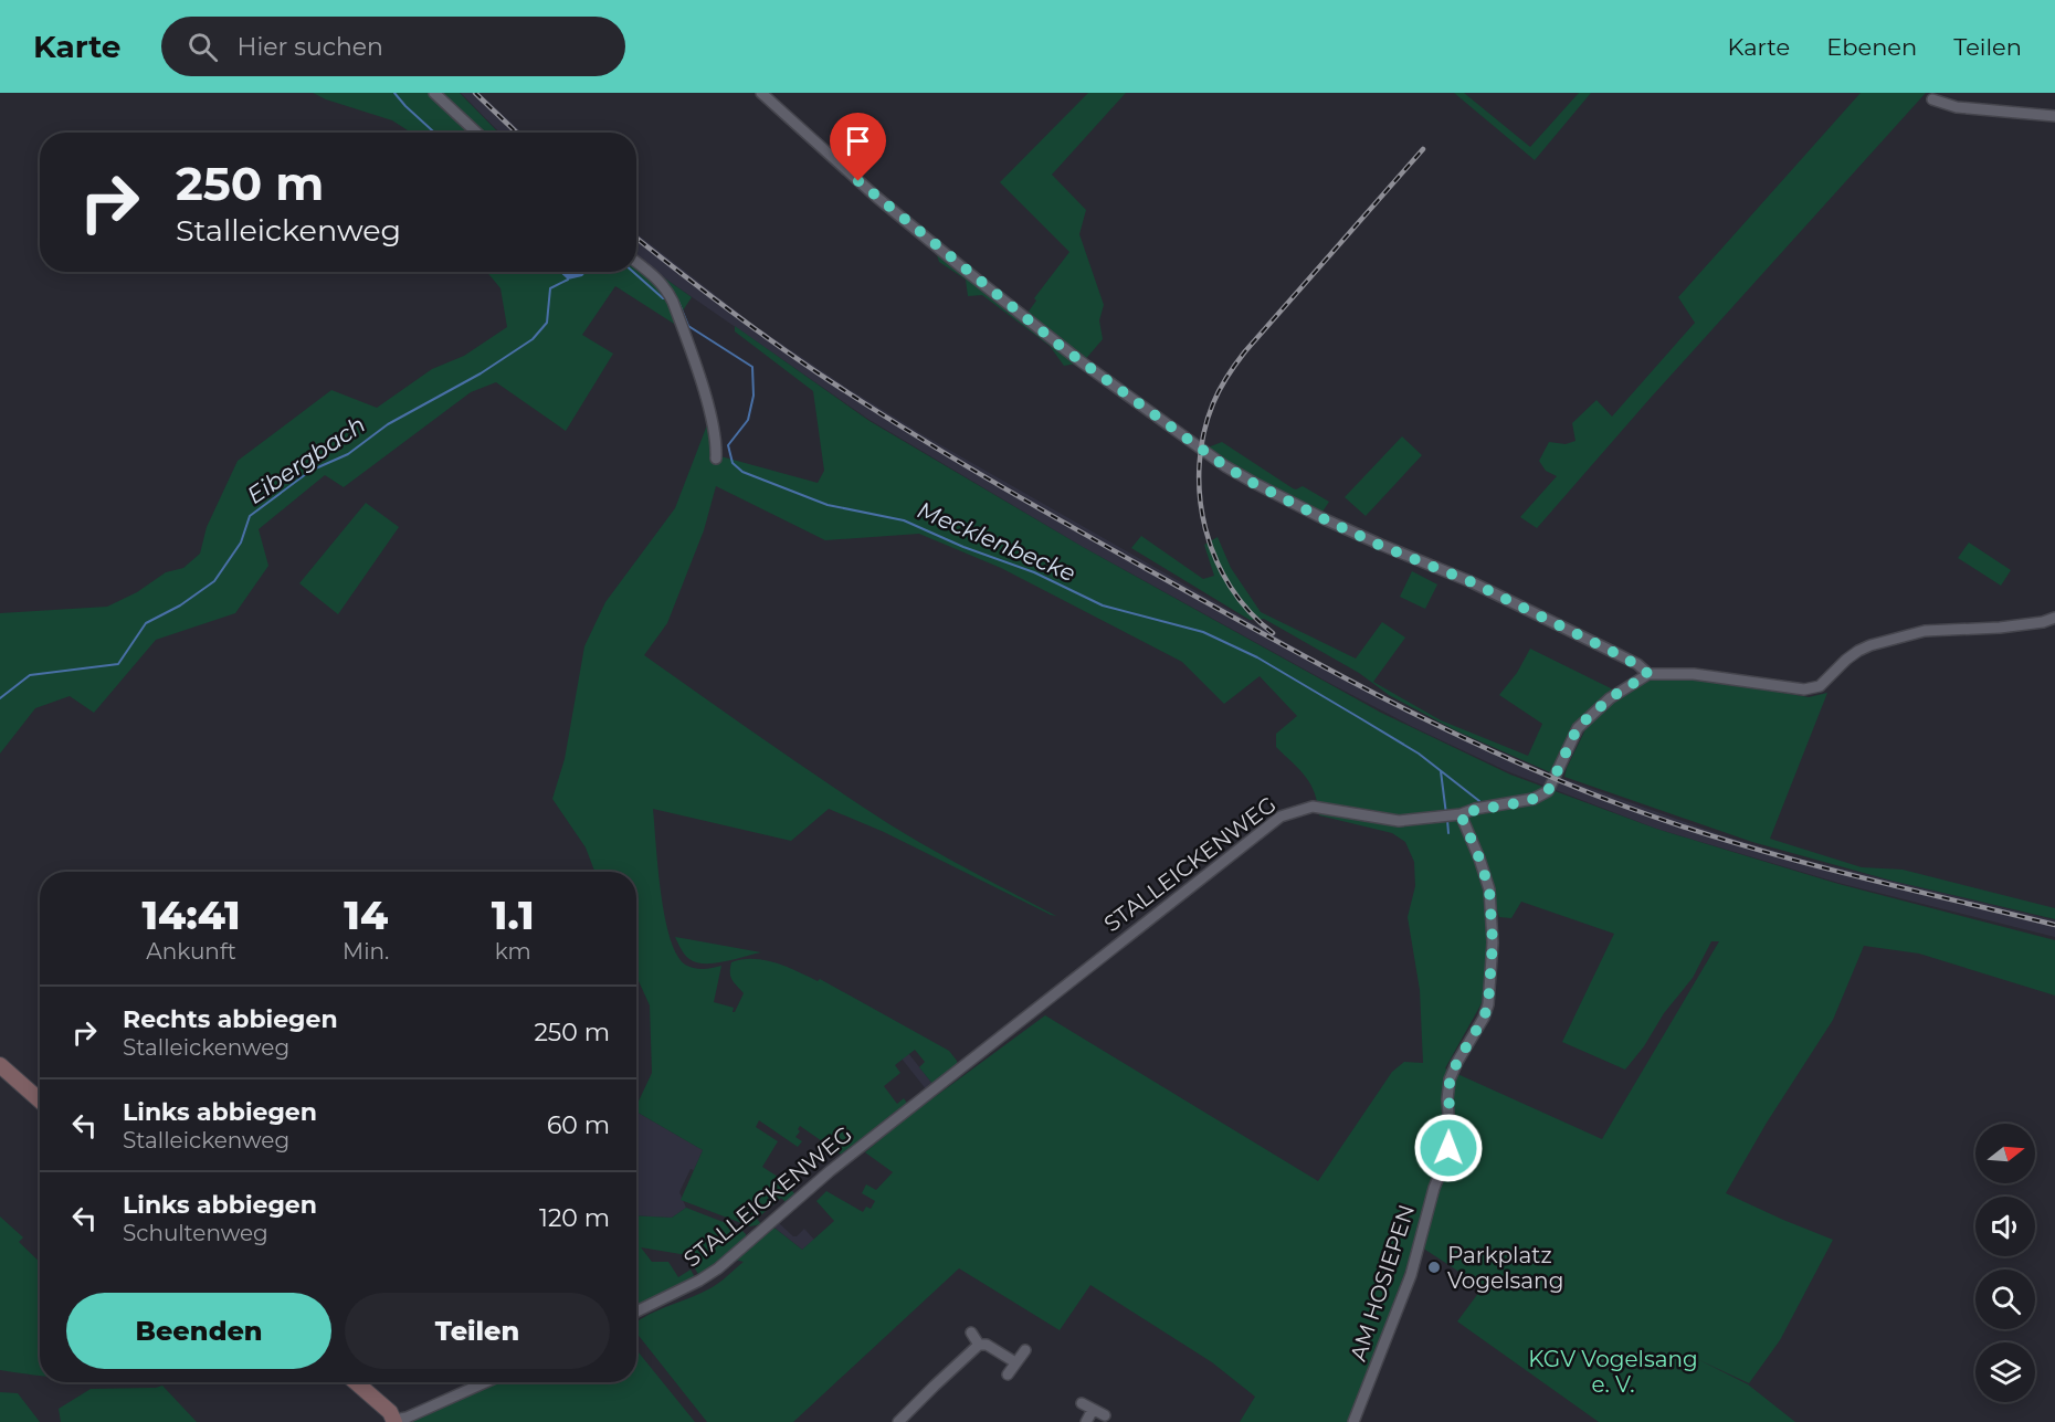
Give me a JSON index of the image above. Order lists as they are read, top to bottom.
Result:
{
  "streets": {
    "street": ["STALLEICKENWEG", "AM HOSIEPEN"]
  },
  "crossings": [
    ["STALLEICKENWEG", "AM HOSIEPEN"]
  ],
  "water": ["Eibergbach", "Mecklenbecke"],
  "parks": ["KGV Vogelsang e. V."],
  "places": ["Parkplatz Vogelsang"],
  "north": "right",
  "page": {
    "header": "Karte",
    "search": "Hier suchen",
    "nav": ["Karte", "Ebenen", "Teilen"],
    "turn": ["250 m", "Stalleickenweg"],
    "eta": [
      "14:41",
      "Ankunft",
      "14",
      "Min.",
      "1.1",
      "km"
    ],
    "list": [
      {
        "name": "Rechts abbiegen",
        "note": "Stalleickenweg",
        "value": "250 m"
      },
      {
        "name": "Links abbiegen",
        "note": "Stalleickenweg",
        "value": "60 m"
      },
      {
        "name": "Links abbiegen",
        "note": "Schultenweg",
        "value": "120 m"
      }
    ],
    "buttons": ["Beenden", "Teilen"]
  }
}
